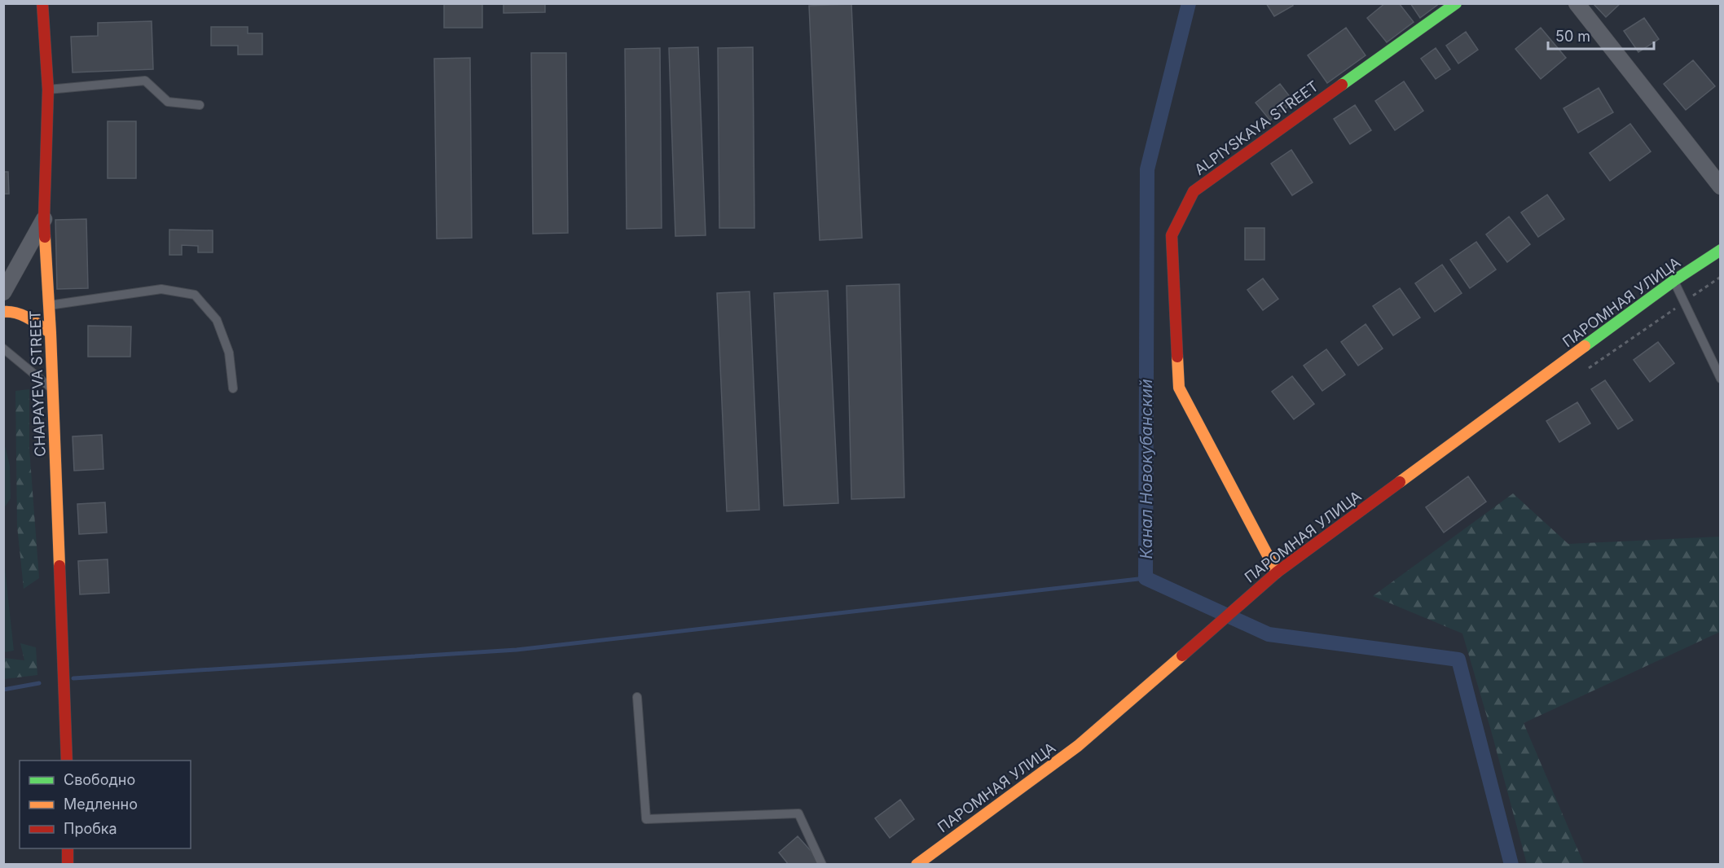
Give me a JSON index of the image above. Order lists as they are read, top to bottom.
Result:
{
  "streets": {
    "street": ["ALPIYSKAYA STREET", "ПАРОМНАЯ УЛИЦА", "CHAPAYEVA STREET"]
  },
  "crossings": [
    ["ALPIYSKAYA STREET", "ПАРОМНАЯ УЛИЦА"]
  ],
  "water": ["Канал Новокубанский"],
  "legend": ["Свободно", "Медленно", "Пробка"],
  "scale_bar": "50 m"
}
